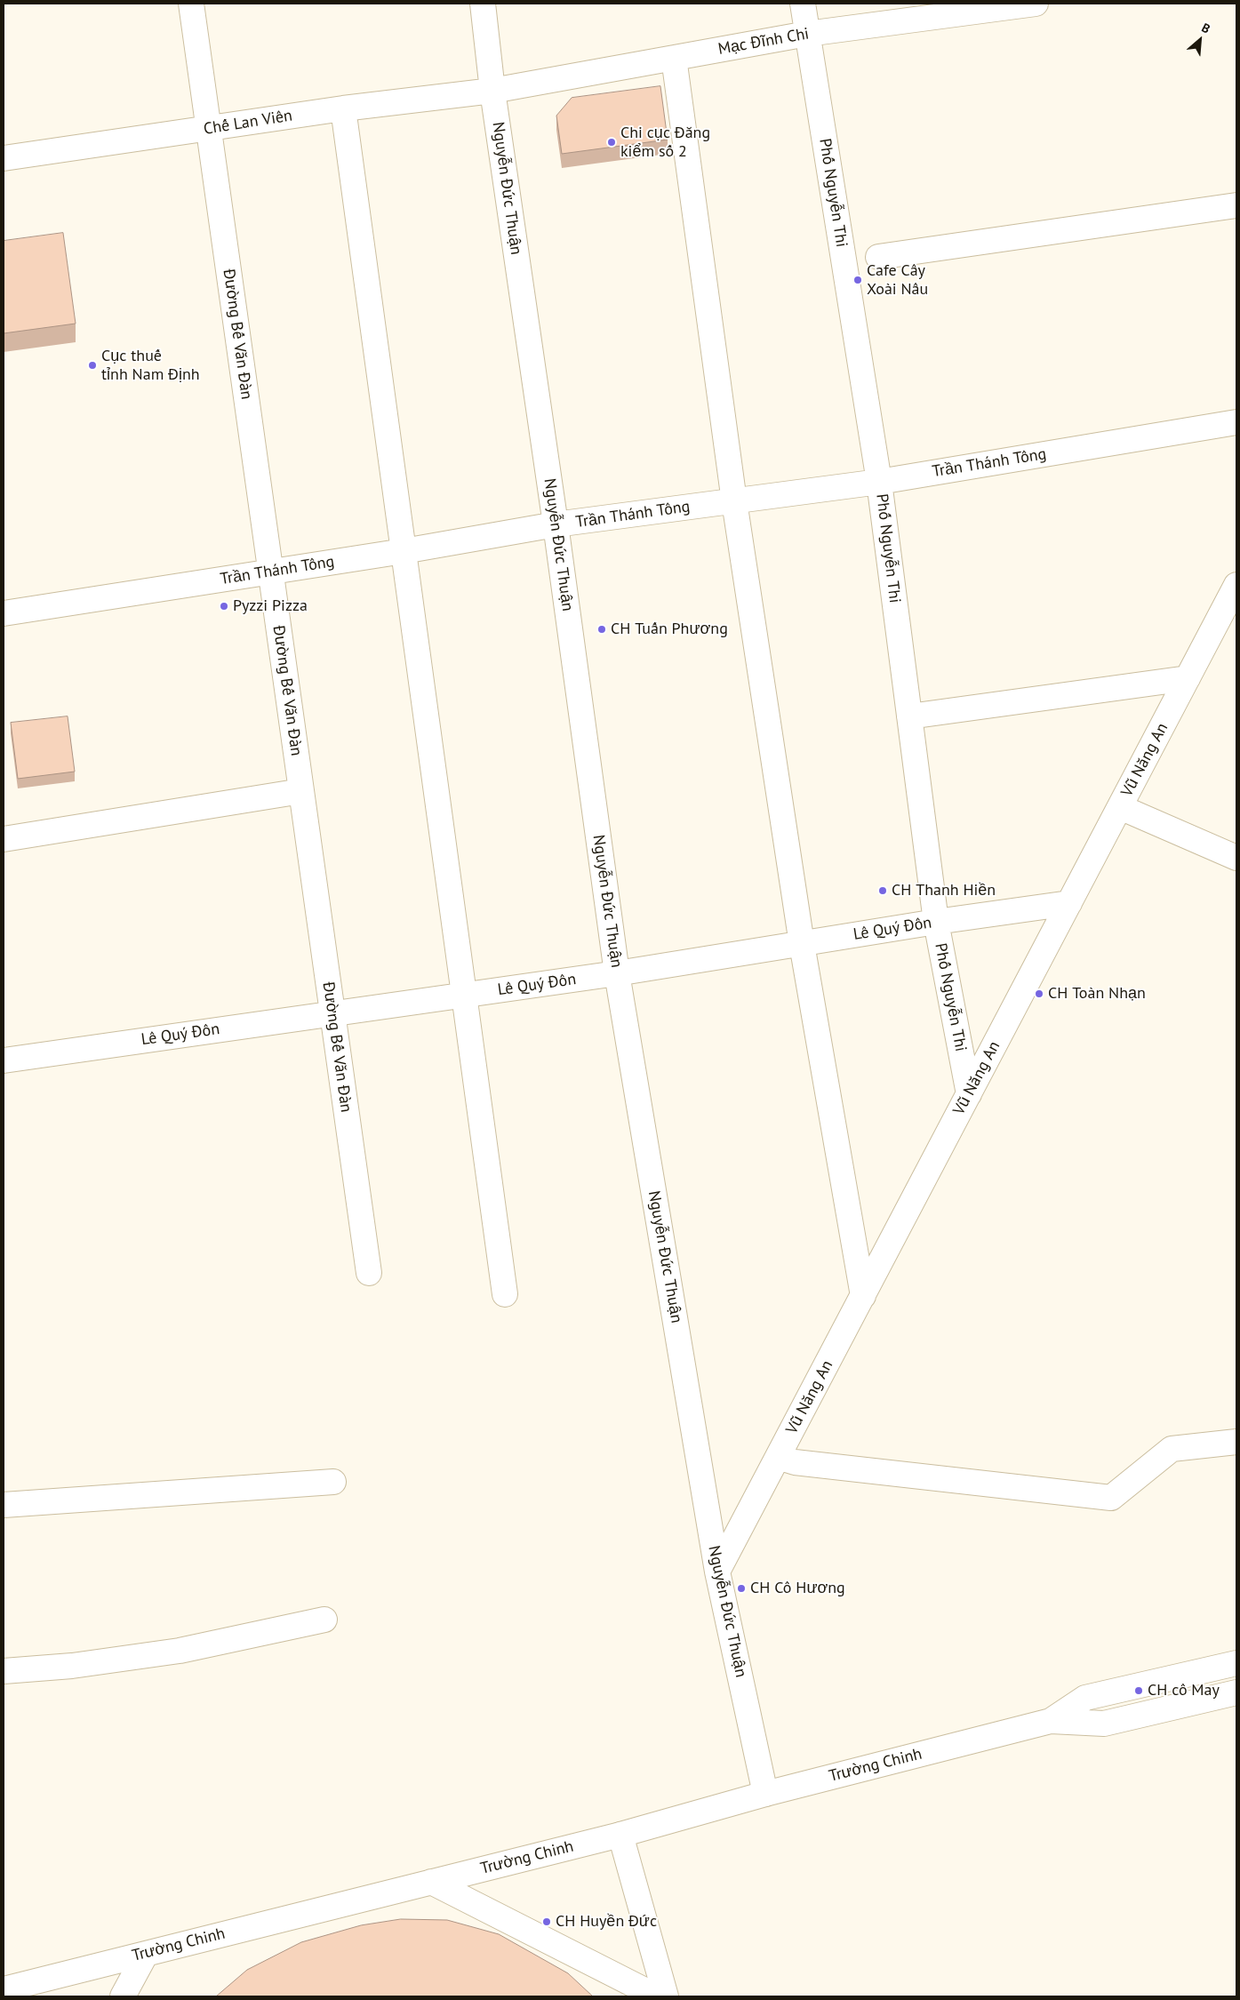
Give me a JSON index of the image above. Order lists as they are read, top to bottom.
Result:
{
  "streets": {
    "street": [
      "Mạc Đĩnh Chi",
      "Chế Lan Viên",
      "Nguyễn Đức Thuận",
      "Phố Nguyễn Thi",
      "Đường Bế Văn Đàn",
      "Trần Thánh Tông",
      "Vũ Năng An",
      "Lê Quý Đôn",
      "Trường Chinh"
    ]
  },
  "crossings": [
    ["Mạc Đĩnh Chi", "Chế Lan Viên"],
    ["Mạc Đĩnh Chi", "Nguyễn Đức Thuận"],
    ["Mạc Đĩnh Chi", "Phố Nguyễn Thi"],
    ["Chế Lan Viên", "Nguyễn Đức Thuận"],
    ["Chế Lan Viên", "Đường Bế Văn Đàn"],
    ["Nguyễn Đức Thuận", "Trần Thánh Tông"],
    ["Nguyễn Đức Thuận", "Vũ Năng An"],
    ["Nguyễn Đức Thuận", "Lê Quý Đôn"],
    ["Nguyễn Đức Thuận", "Trường Chinh"],
    ["Phố Nguyễn Thi", "Trần Thánh Tông"],
    ["Phố Nguyễn Thi", "Vũ Năng An"],
    ["Phố Nguyễn Thi", "Lê Quý Đôn"],
    ["Đường Bế Văn Đàn", "Trần Thánh Tông"],
    ["Đường Bế Văn Đàn", "Lê Quý Đôn"],
    ["Vũ Năng An", "Lê Quý Đôn"]
  ],
  "places": [
    "Chi cục Đăng kiểm số 2",
    "Cafe Cây Xoài Nâu",
    "Cục thuế tỉnh Nam Định",
    "Pyzzi Pizza",
    "CH Tuấn Phương",
    "CH Thanh Hiền",
    "CH Toàn Nhạn",
    "CH Cô Hương",
    "CH cô May",
    "CH Huyền Đức"
  ],
  "north": "top right"
}
